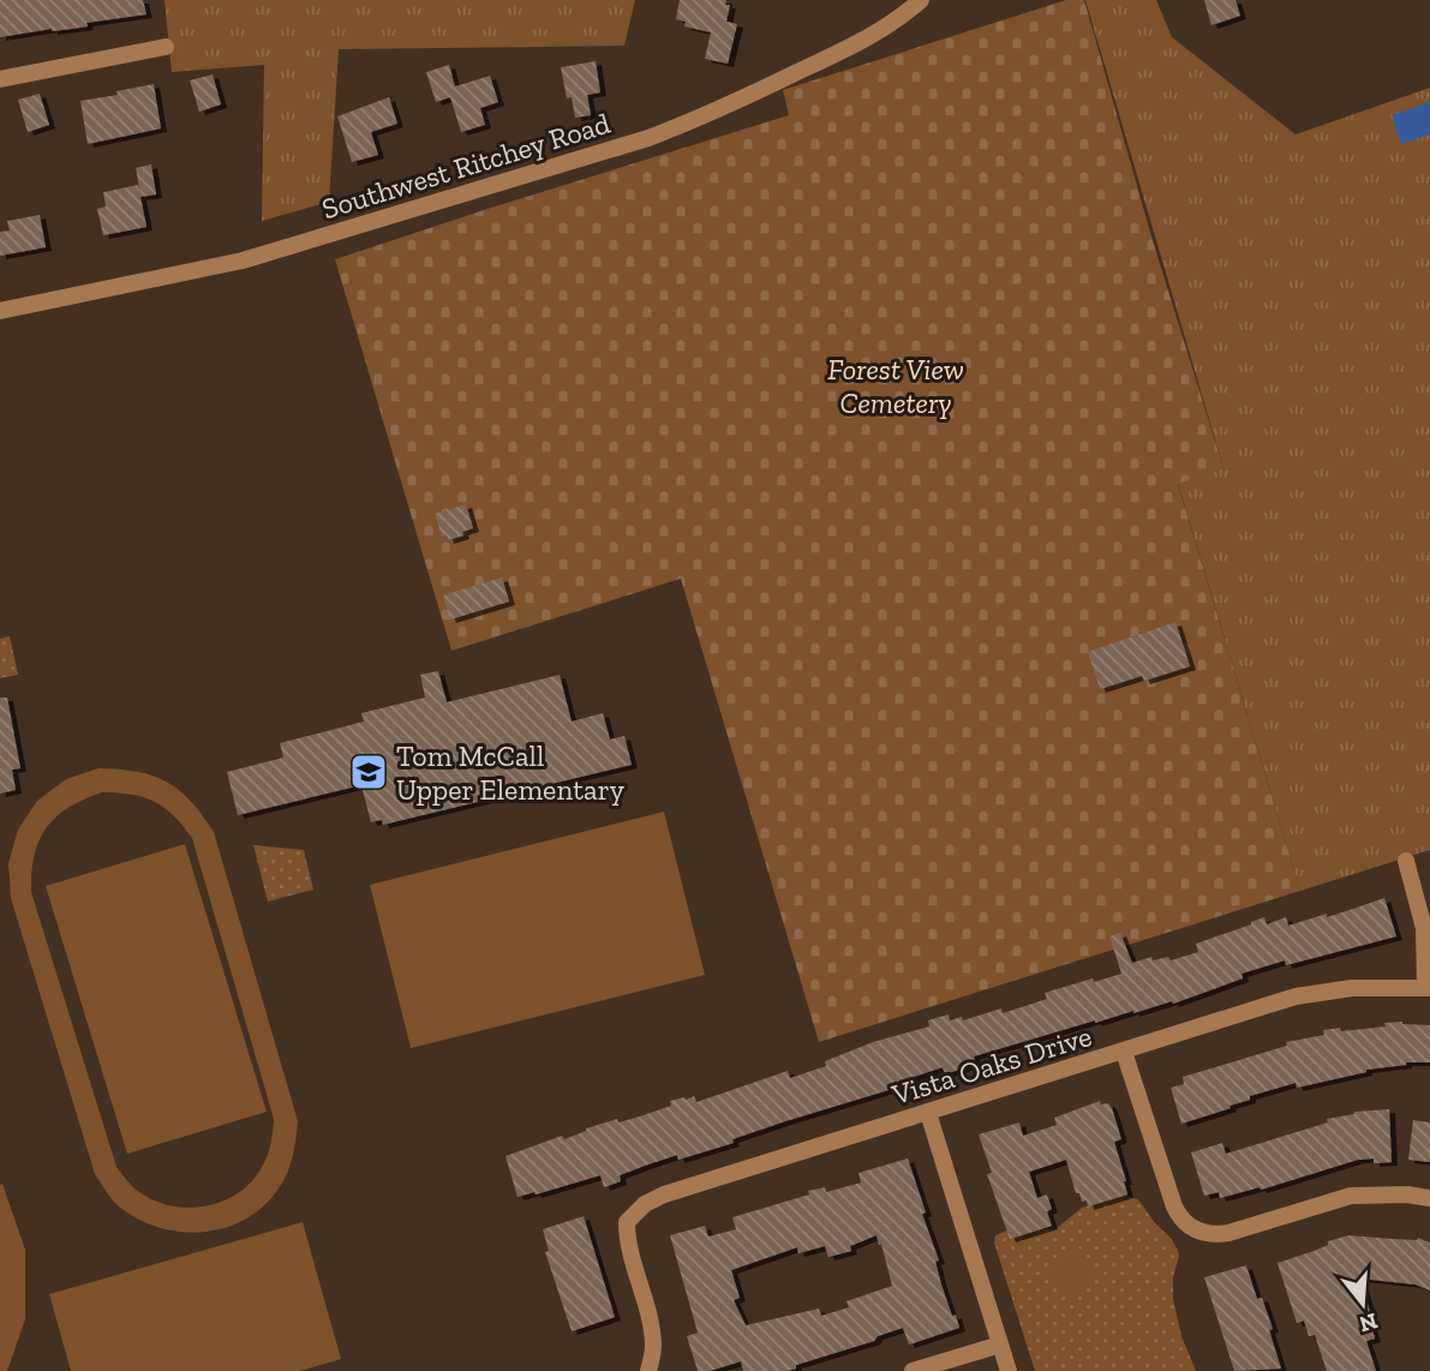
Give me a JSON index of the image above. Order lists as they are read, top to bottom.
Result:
{
  "streets": {
    "street": ["Southwest Ritchey Road", "Vista Oaks Drive"]
  },
  "parks": ["Forest View Cemetery"],
  "places": {
    "school or university": ["Tom McCall Upper Elementary"]
  },
  "north": "bottom"
}
